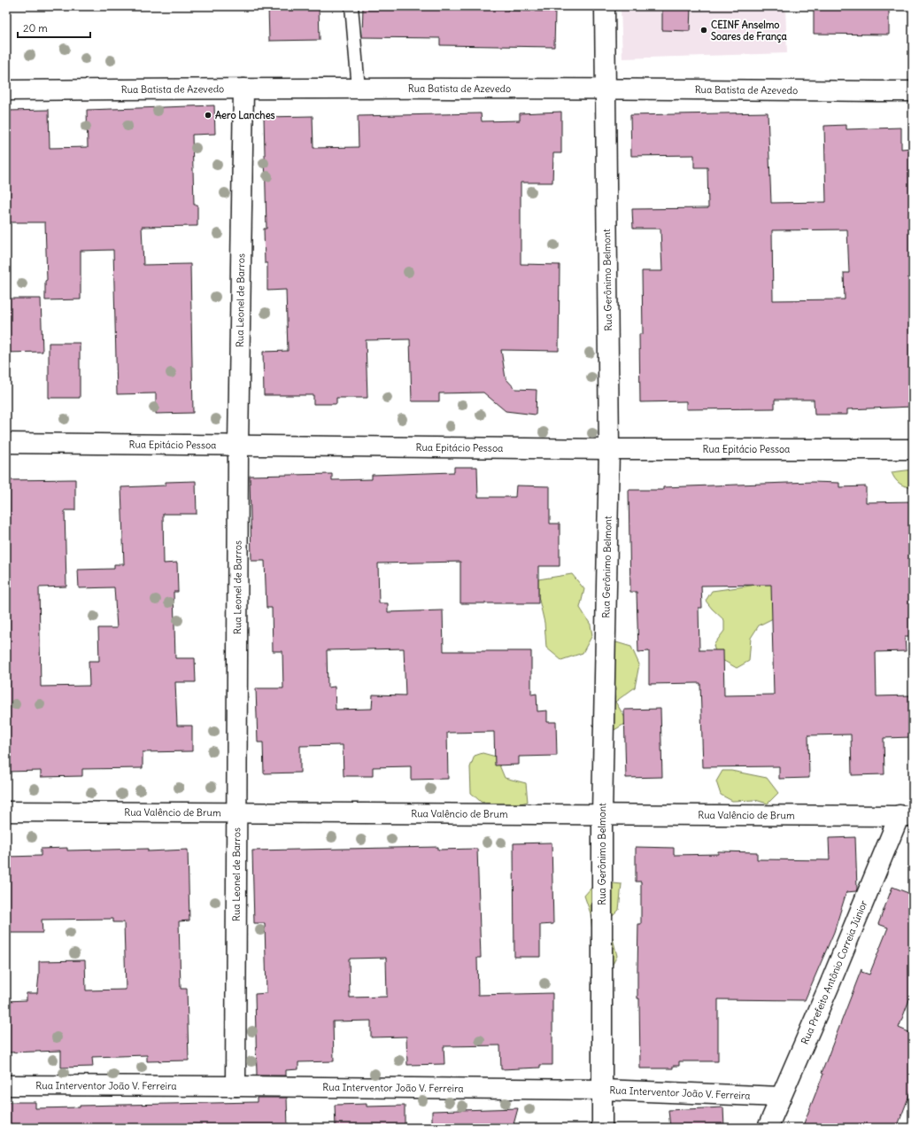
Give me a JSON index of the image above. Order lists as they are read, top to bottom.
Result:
{
  "streets": {
    "street": [
      "Rua Batista de Azevedo",
      "Rua Gerônimo Belmont",
      "Rua Leonel de Barros",
      "Rua Epitácio Pessoa",
      "Rua Valêncio de Brum",
      "Rua Prefeito Antônio Correia Júnior",
      "Rua Interventor João V. Ferreira"
    ]
  },
  "crossings": [
    ["Rua Batista de Azevedo", "Rua Gerônimo Belmont"],
    ["Rua Batista de Azevedo", "Rua Leonel de Barros"],
    ["Rua Gerônimo Belmont", "Rua Epitácio Pessoa"],
    ["Rua Gerônimo Belmont", "Rua Valêncio de Brum"],
    ["Rua Gerônimo Belmont", "Rua Interventor João V. Ferreira"],
    ["Rua Leonel de Barros", "Rua Epitácio Pessoa"],
    ["Rua Leonel de Barros", "Rua Valêncio de Brum"],
    ["Rua Leonel de Barros", "Rua Interventor João V. Ferreira"],
    ["Rua Valêncio de Brum", "Rua Prefeito Antônio Correia Júnior"],
    ["Rua Prefeito Antônio Correia Júnior", "Rua Interventor João V. Ferreira"]
  ],
  "places": ["CEINF Anselmo Soares de França", "Aero Lanches"],
  "scale_bar": "20 m"
}
